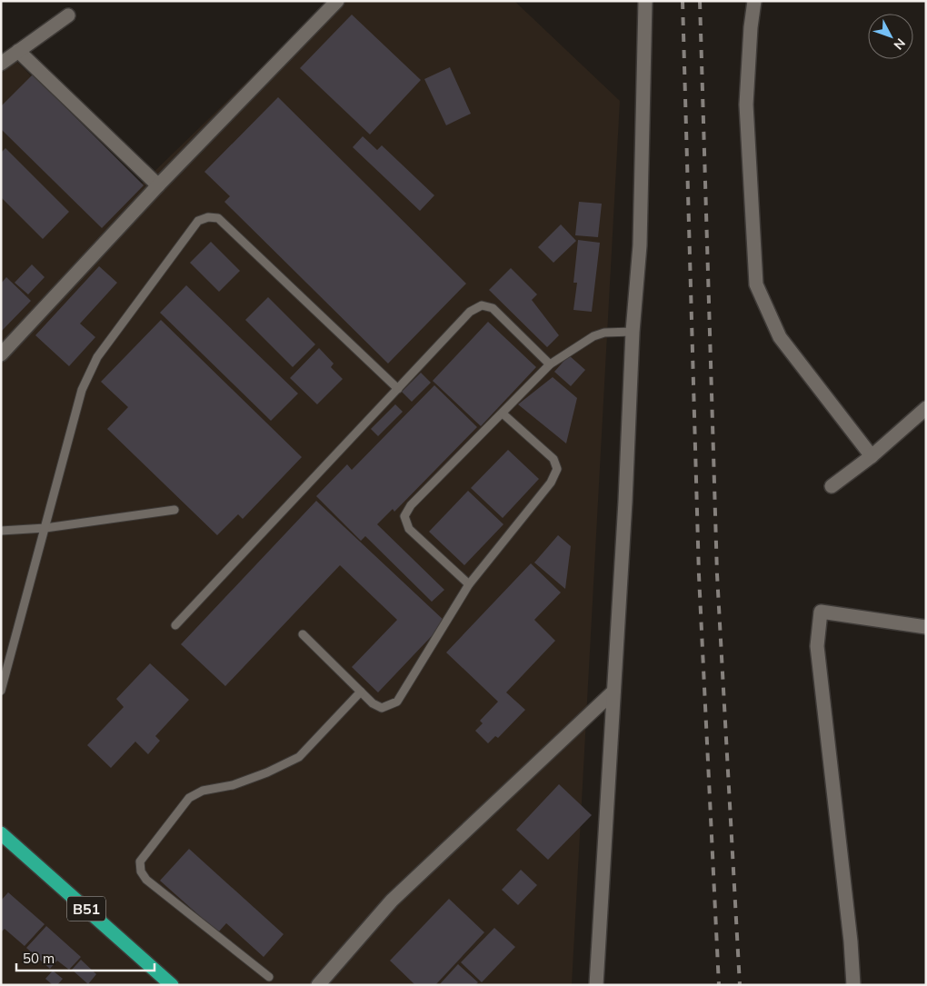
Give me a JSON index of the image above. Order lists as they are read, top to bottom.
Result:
{
  "streets": {
    "highway": ["B51"]
  },
  "scale_bar": "50 m",
  "north": "bottom right"
}
